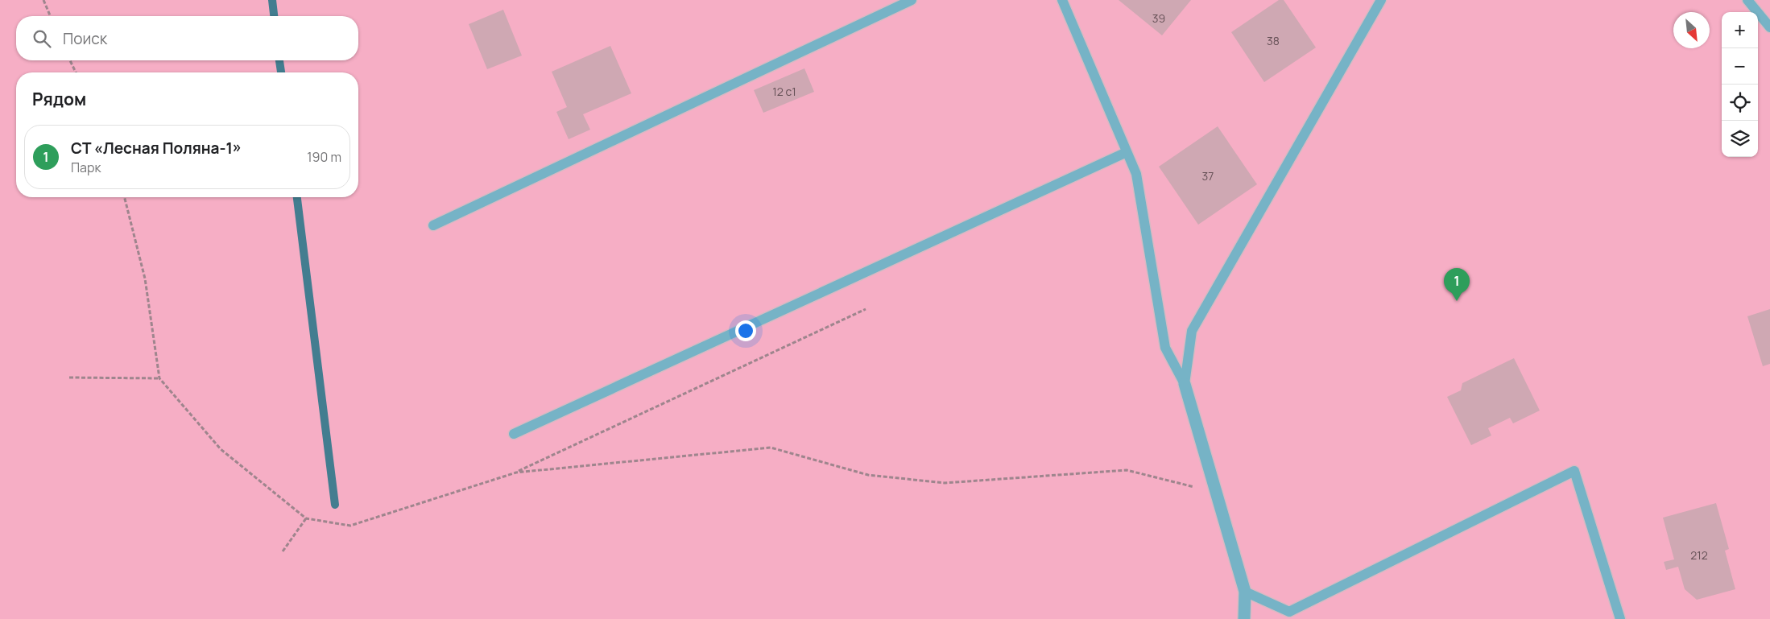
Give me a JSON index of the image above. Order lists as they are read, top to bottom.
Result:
{
  "house_numbers": [
    "39",
    "38",
    "12 с1",
    "37",
    "212"
  ],
  "north": "bottom right",
  "page": {
    "map_buttons": ["+", "−"],
    "search": "Поиск",
    "heading": "Рядом",
    "list": [
      {
        "mark": "1",
        "name": "СТ «Лесная Поляна-1»",
        "note": "Парк",
        "value": "190 m"
      }
    ],
    "pins": "1"
  }
}
